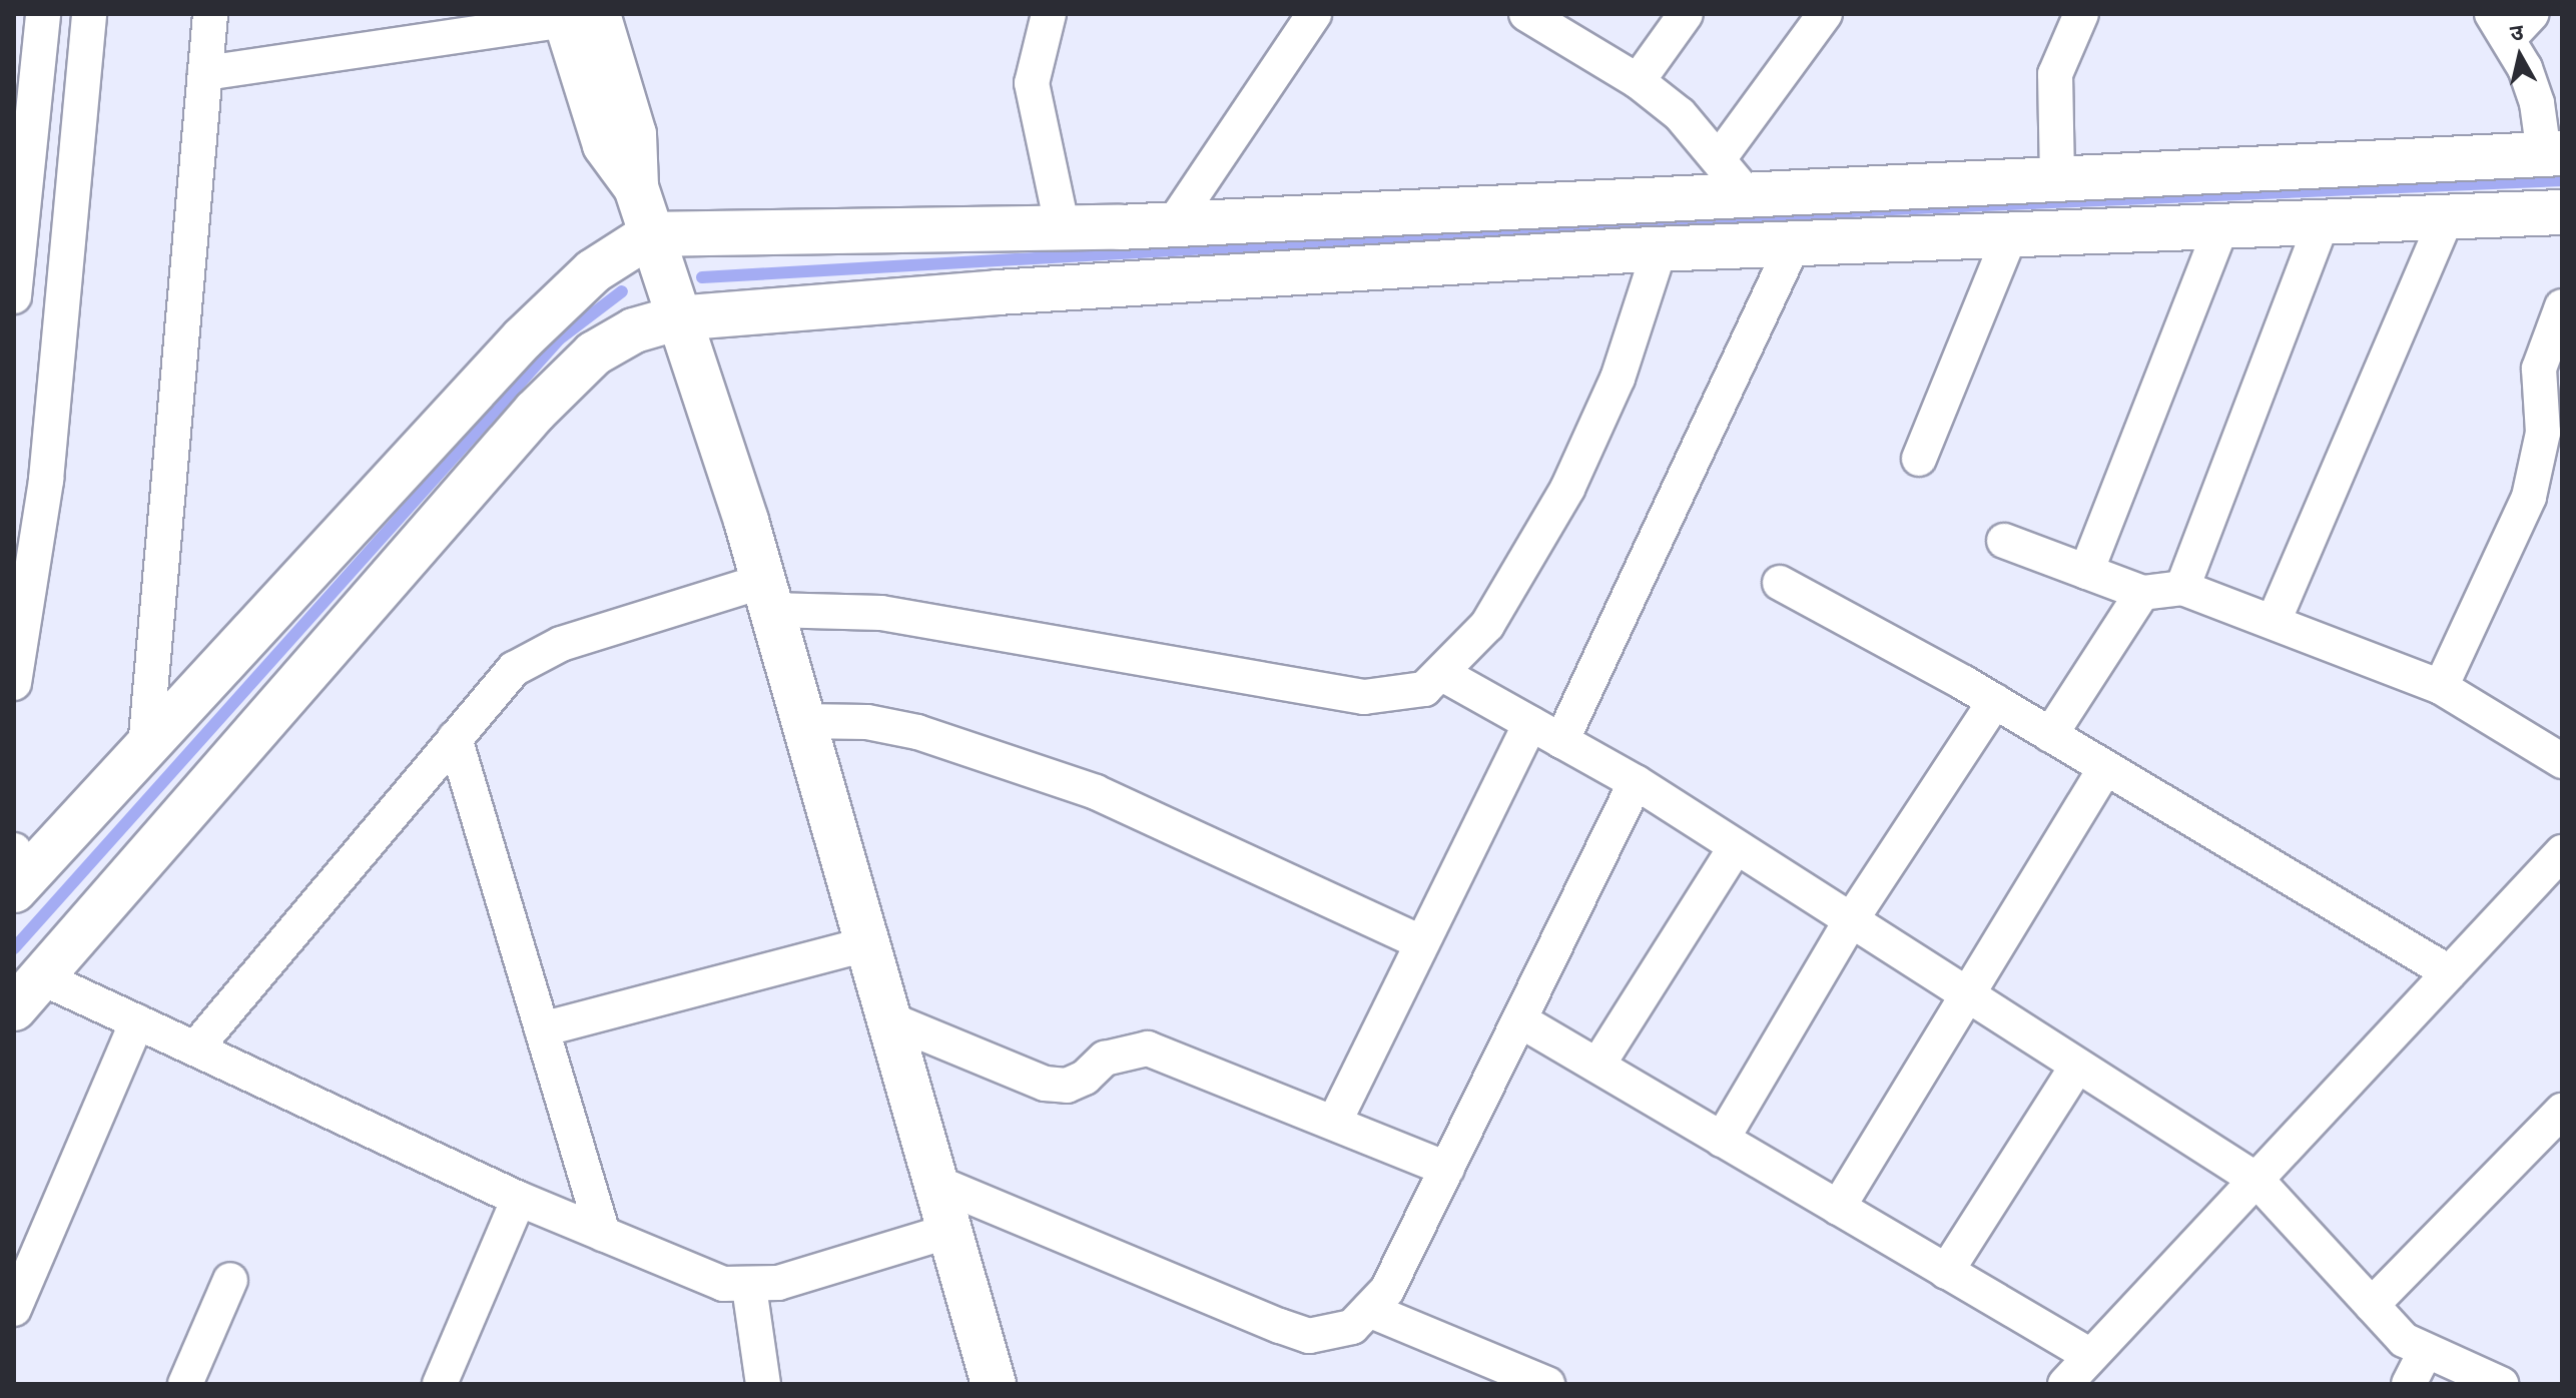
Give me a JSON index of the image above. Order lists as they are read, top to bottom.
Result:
{
  "north": "top"
}
